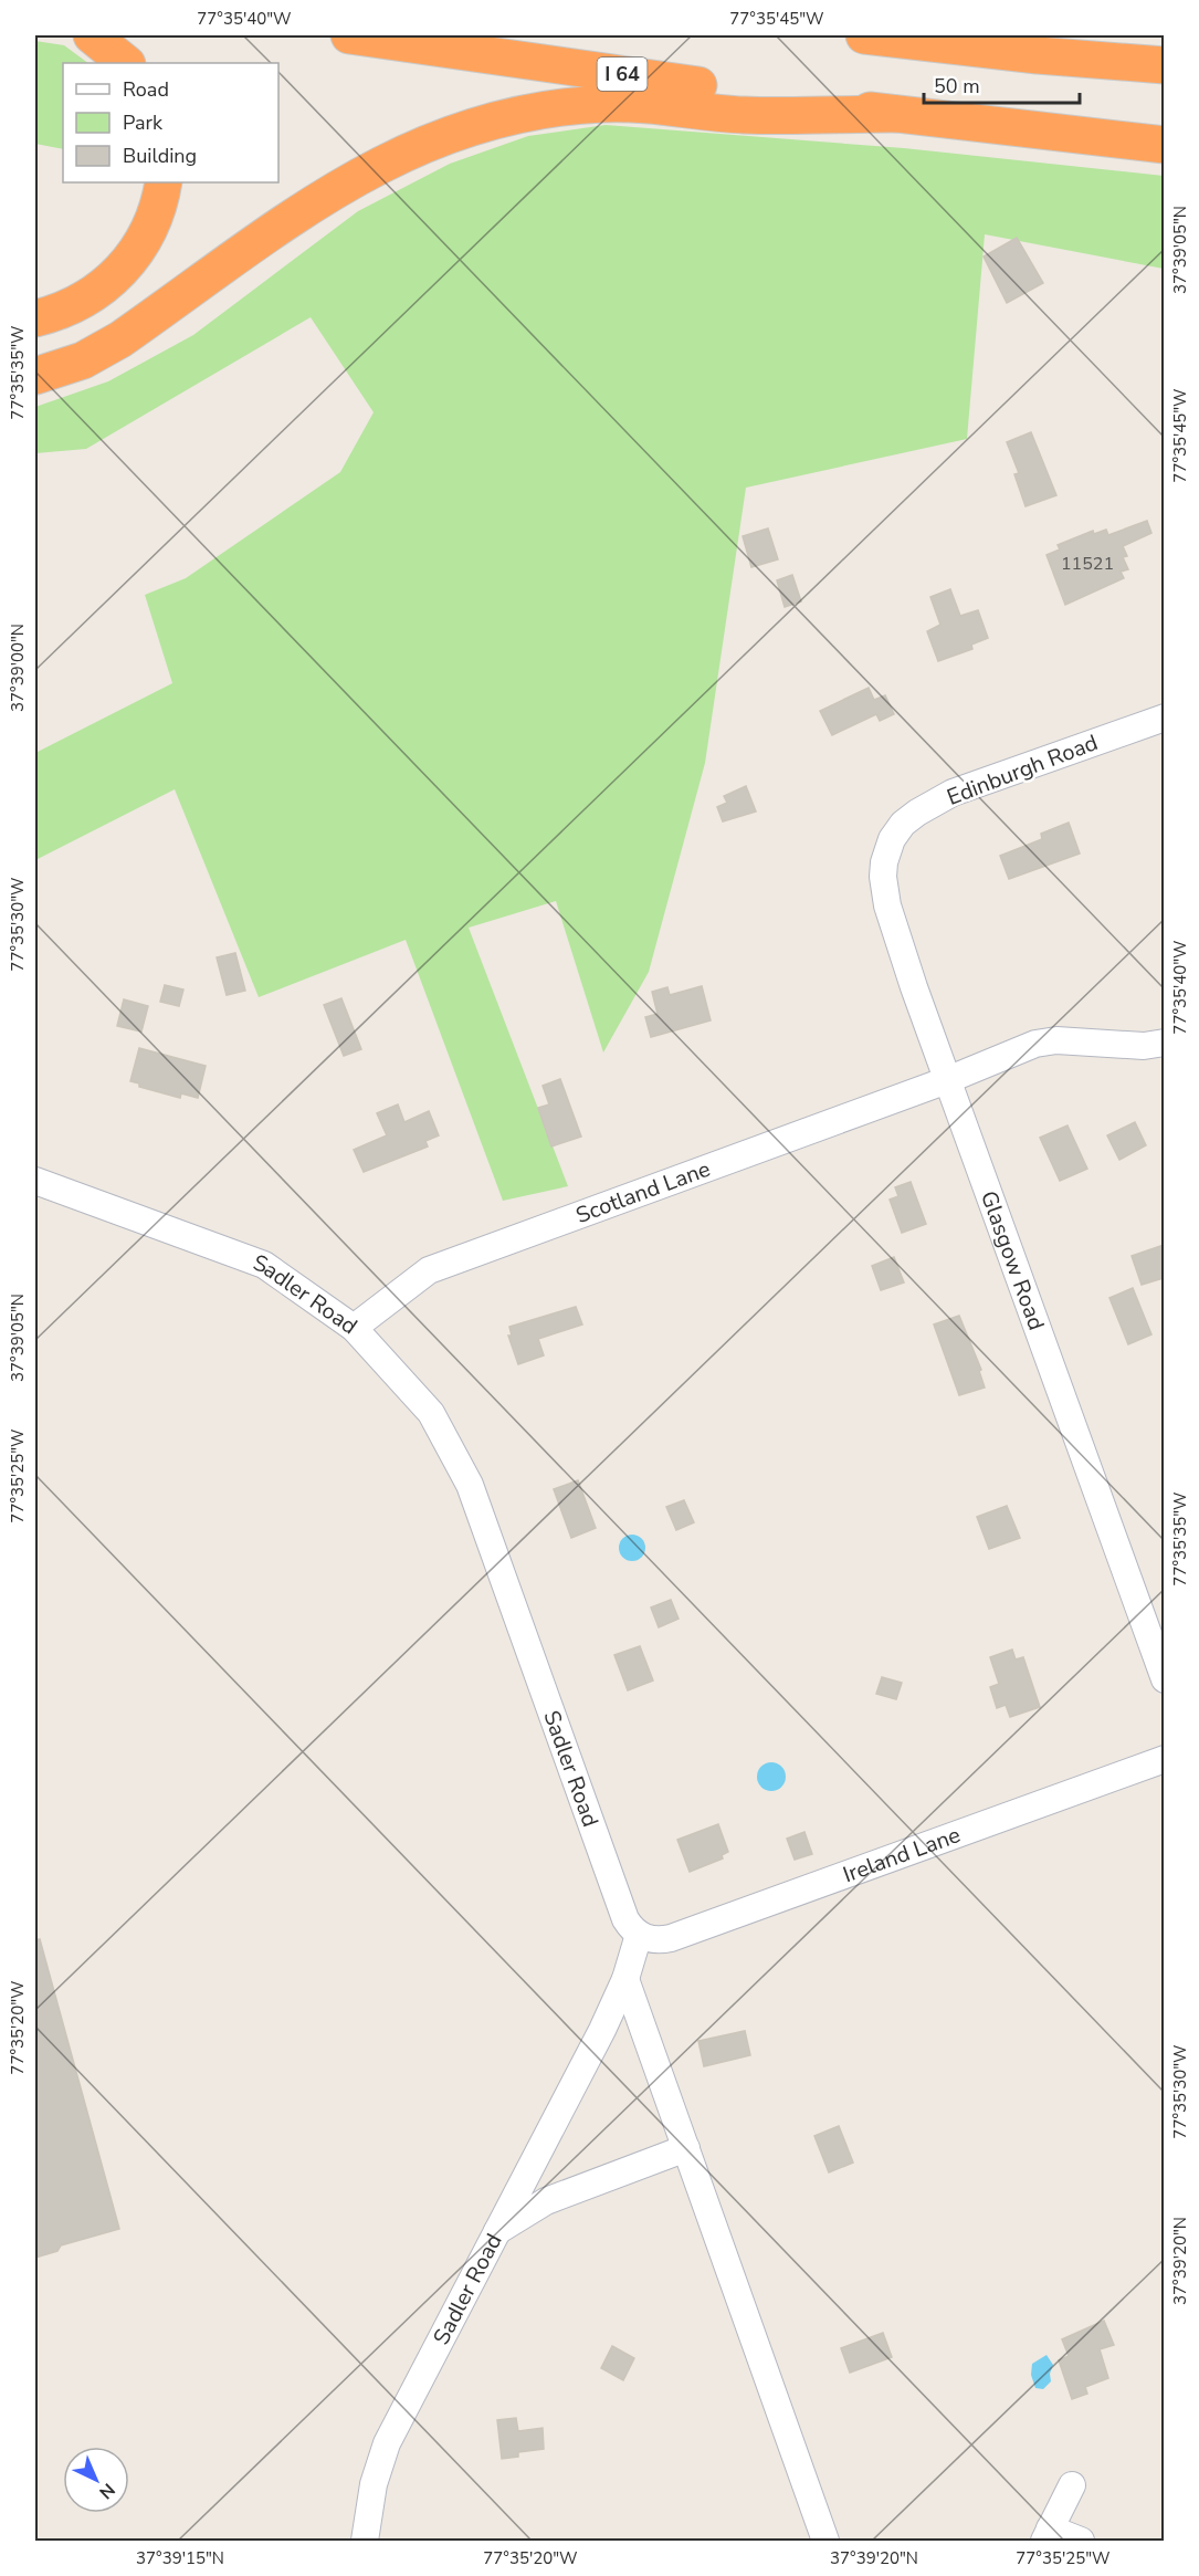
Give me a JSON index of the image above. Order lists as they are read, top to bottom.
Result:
{
  "streets": {
    "highway": ["I 64"],
    "street": [
      "Edinburgh Road",
      "Scotland Lane",
      "Glasgow Road",
      "Sadler Road",
      "Ireland Lane"
    ]
  },
  "crossings": [
    ["Edinburgh Road", "Glasgow Road"],
    ["Scotland Lane", "Glasgow Road"],
    ["Scotland Lane", "Sadler Road"],
    ["Sadler Road", "Ireland Lane"]
  ],
  "house_numbers": ["11521"],
  "legend": ["Road", "Park", "Building"],
  "scale_bar": "50 m",
  "north": "bottom right",
  "coordinates": [
    "77°35'40\"W",
    "77°35'45\"W",
    "37°39'05\"N",
    "77°35'35\"W",
    "37°39'00\"N",
    "77°35'30\"W",
    "77°35'25\"W",
    "77°35'20\"W",
    "37°39'20\"N",
    "37°39'15\"N"
  ]
}
